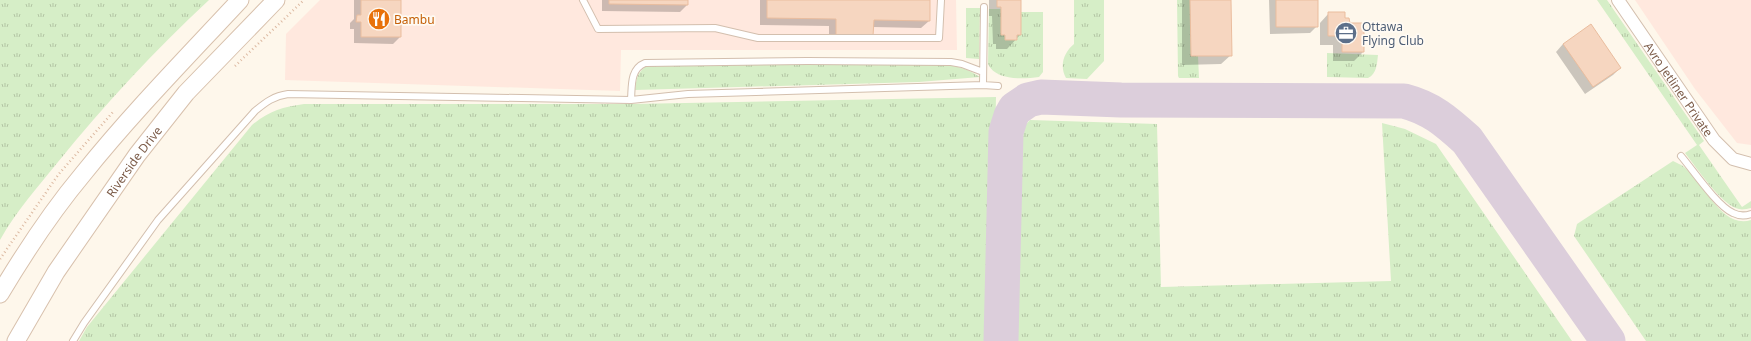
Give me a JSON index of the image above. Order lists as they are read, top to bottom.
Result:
{
  "streets": {
    "main road": ["Riverside Drive"],
    "street": ["Avro Jetliner Private"]
  },
  "places": {
    "restaurant": ["Bambu"],
    "office": ["Ottawa Flying Club"]
  }
}
